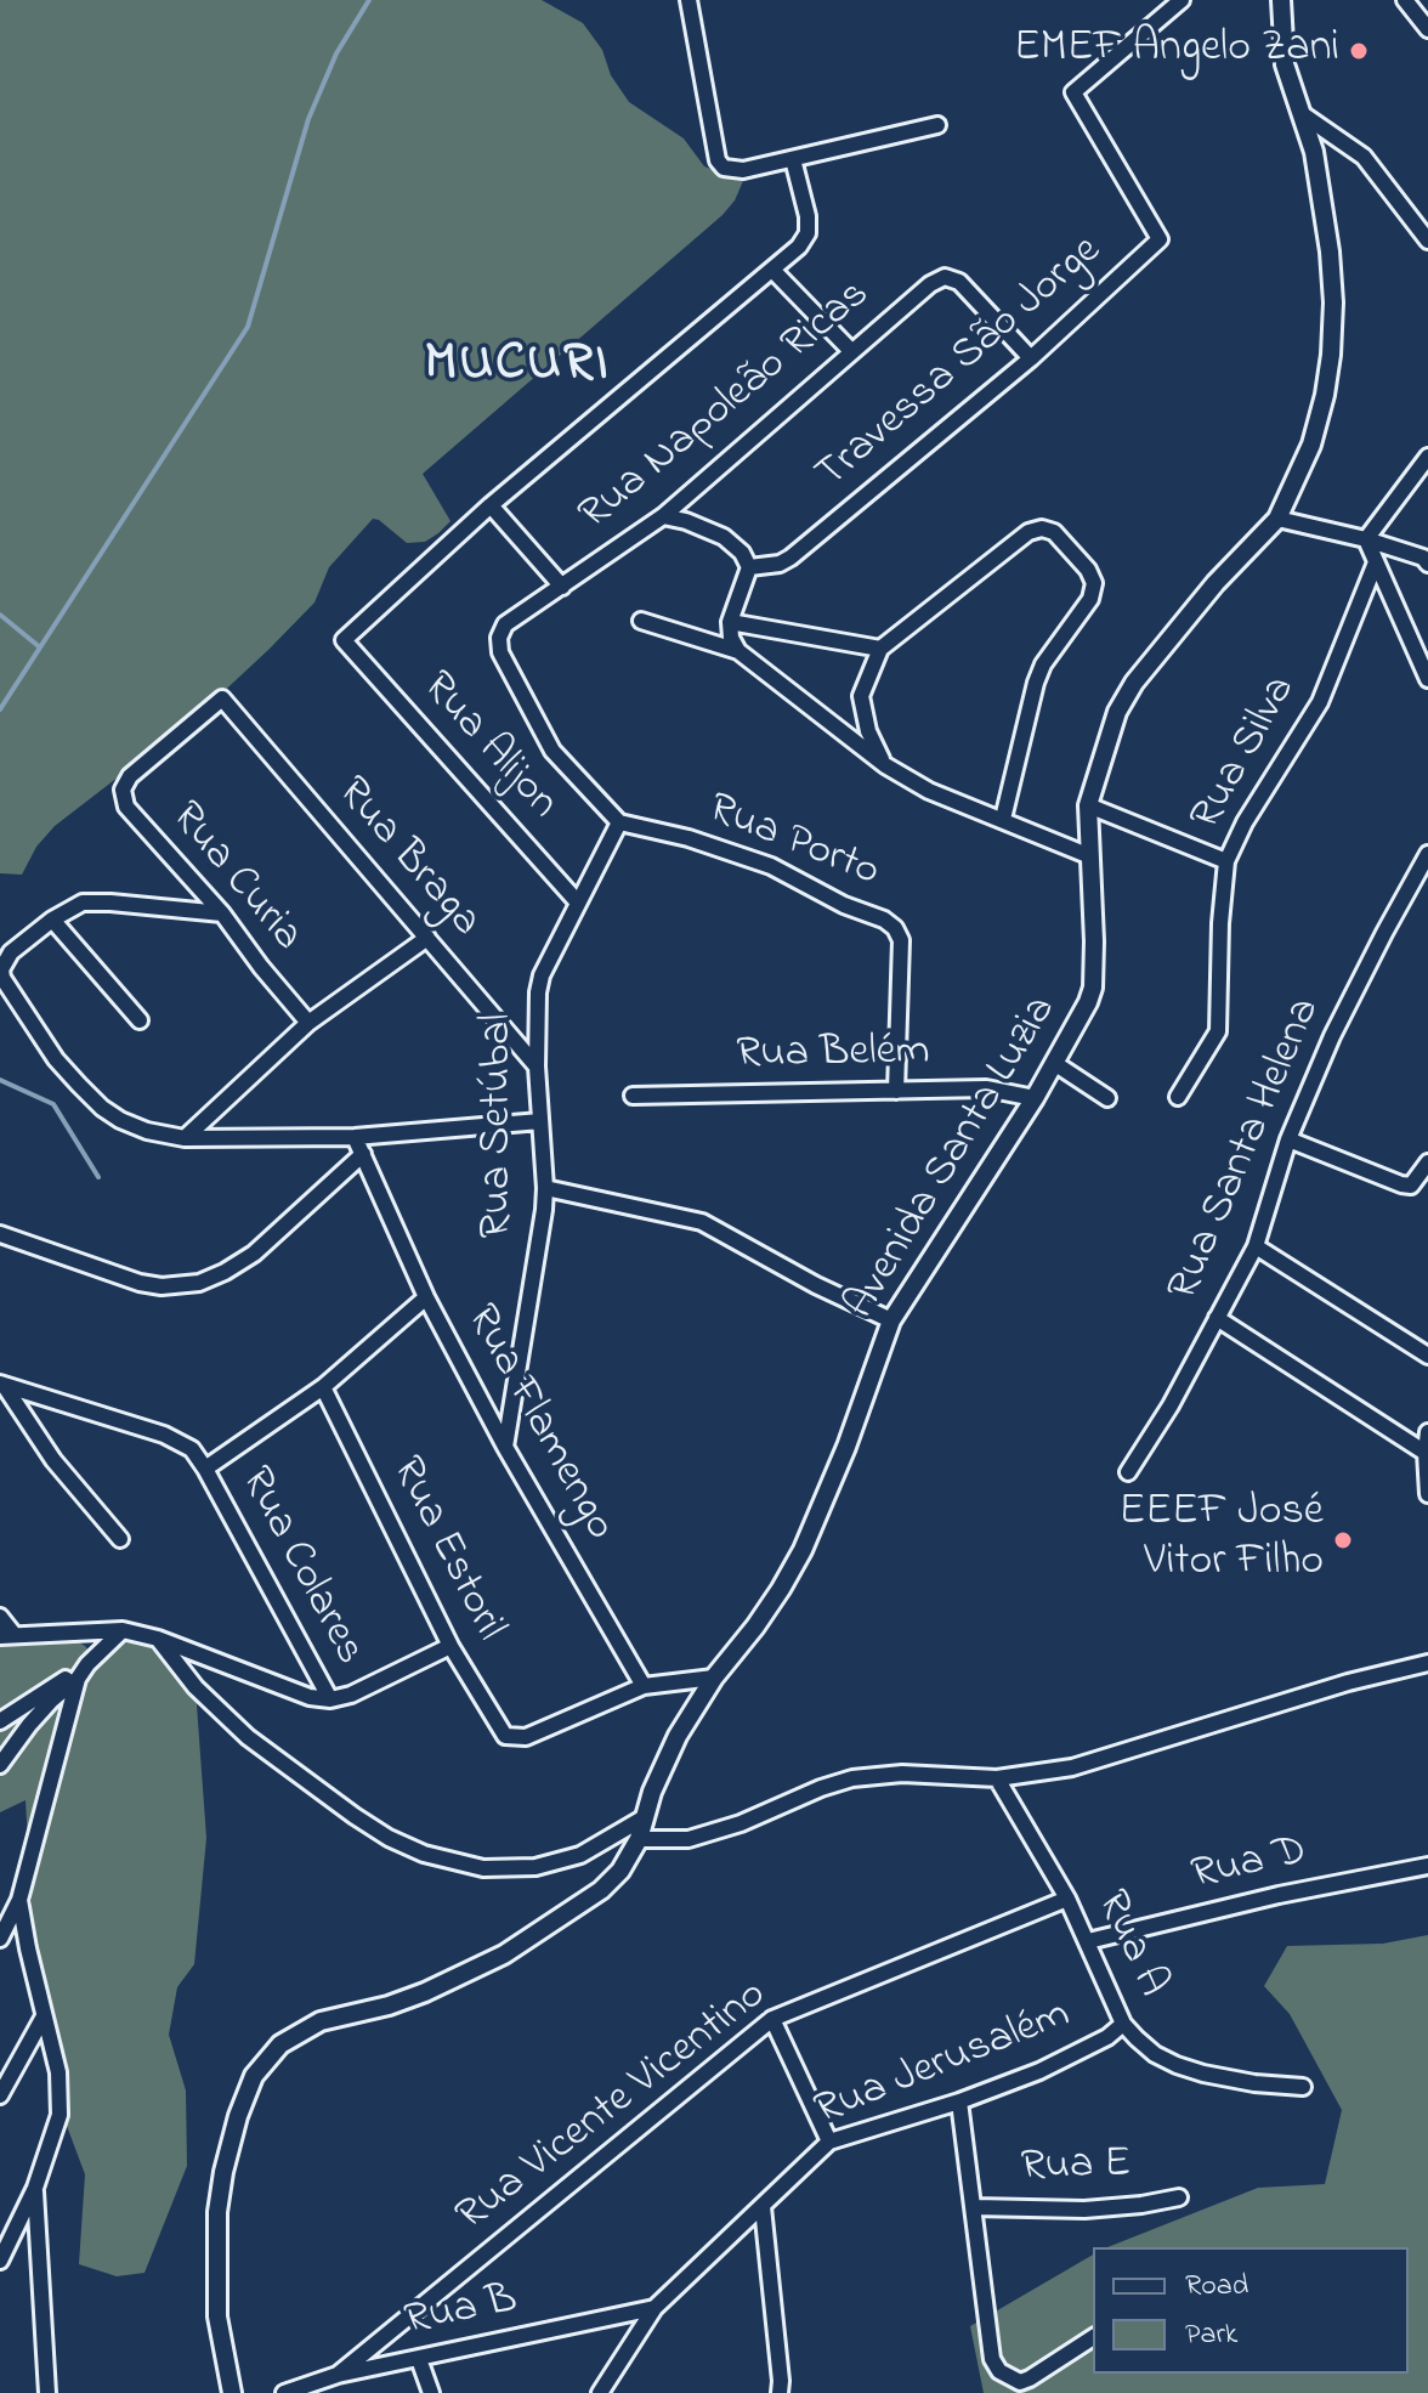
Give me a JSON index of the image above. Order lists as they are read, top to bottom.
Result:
{
  "streets": {
    "street": [
      "Travessa São Jorge",
      "Rua Napoleão Ricas",
      "Rua Alijon",
      "Rua Silva",
      "Rua Porto",
      "Rua Braga",
      "Rua Curia",
      "Rua Belém",
      "Rua Setúbal",
      "Rua Santa Helena",
      "Avenida Santa Luzia",
      "Rua Flamengo",
      "Rua Estoril",
      "Rua Colares",
      "Rua D",
      "Rua A",
      "Rua Jerusalém",
      "Rua Vicente Vicentino",
      "Rua E",
      "Rua B"
    ]
  },
  "crossings": [
    ["Travessa São Jorge", "Rua Napoleão Ricas"],
    ["Rua Napoleão Ricas", "Rua Porto"],
    ["Rua Napoleão Ricas", "Rua Setúbal"],
    ["Rua Alijon", "Rua Setúbal"],
    ["Rua Porto", "Rua Belém"],
    ["Rua Porto", "Rua Setúbal"],
    ["Rua Braga", "Rua Curia"],
    ["Rua Braga", "Rua Setúbal"],
    ["Rua Belém", "Avenida Santa Luzia"],
    ["Rua Setúbal", "Rua Flamengo"],
    ["Rua Flamengo", "Rua Estoril"],
    ["Rua D", "Rua A"],
    ["Rua A", "Rua Jerusalém"],
    ["Rua A", "Rua Vicente Vicentino"],
    ["Rua Jerusalém", "Rua E"],
    ["Rua Jerusalém", "Rua B"],
    ["Rua Vicente Vicentino", "Rua B"]
  ],
  "districts": ["MUCURI"],
  "places": ["EMEF Angelo Zani", "EEEF José Vitor Filho"],
  "legend": ["Road", "Park"]
}
